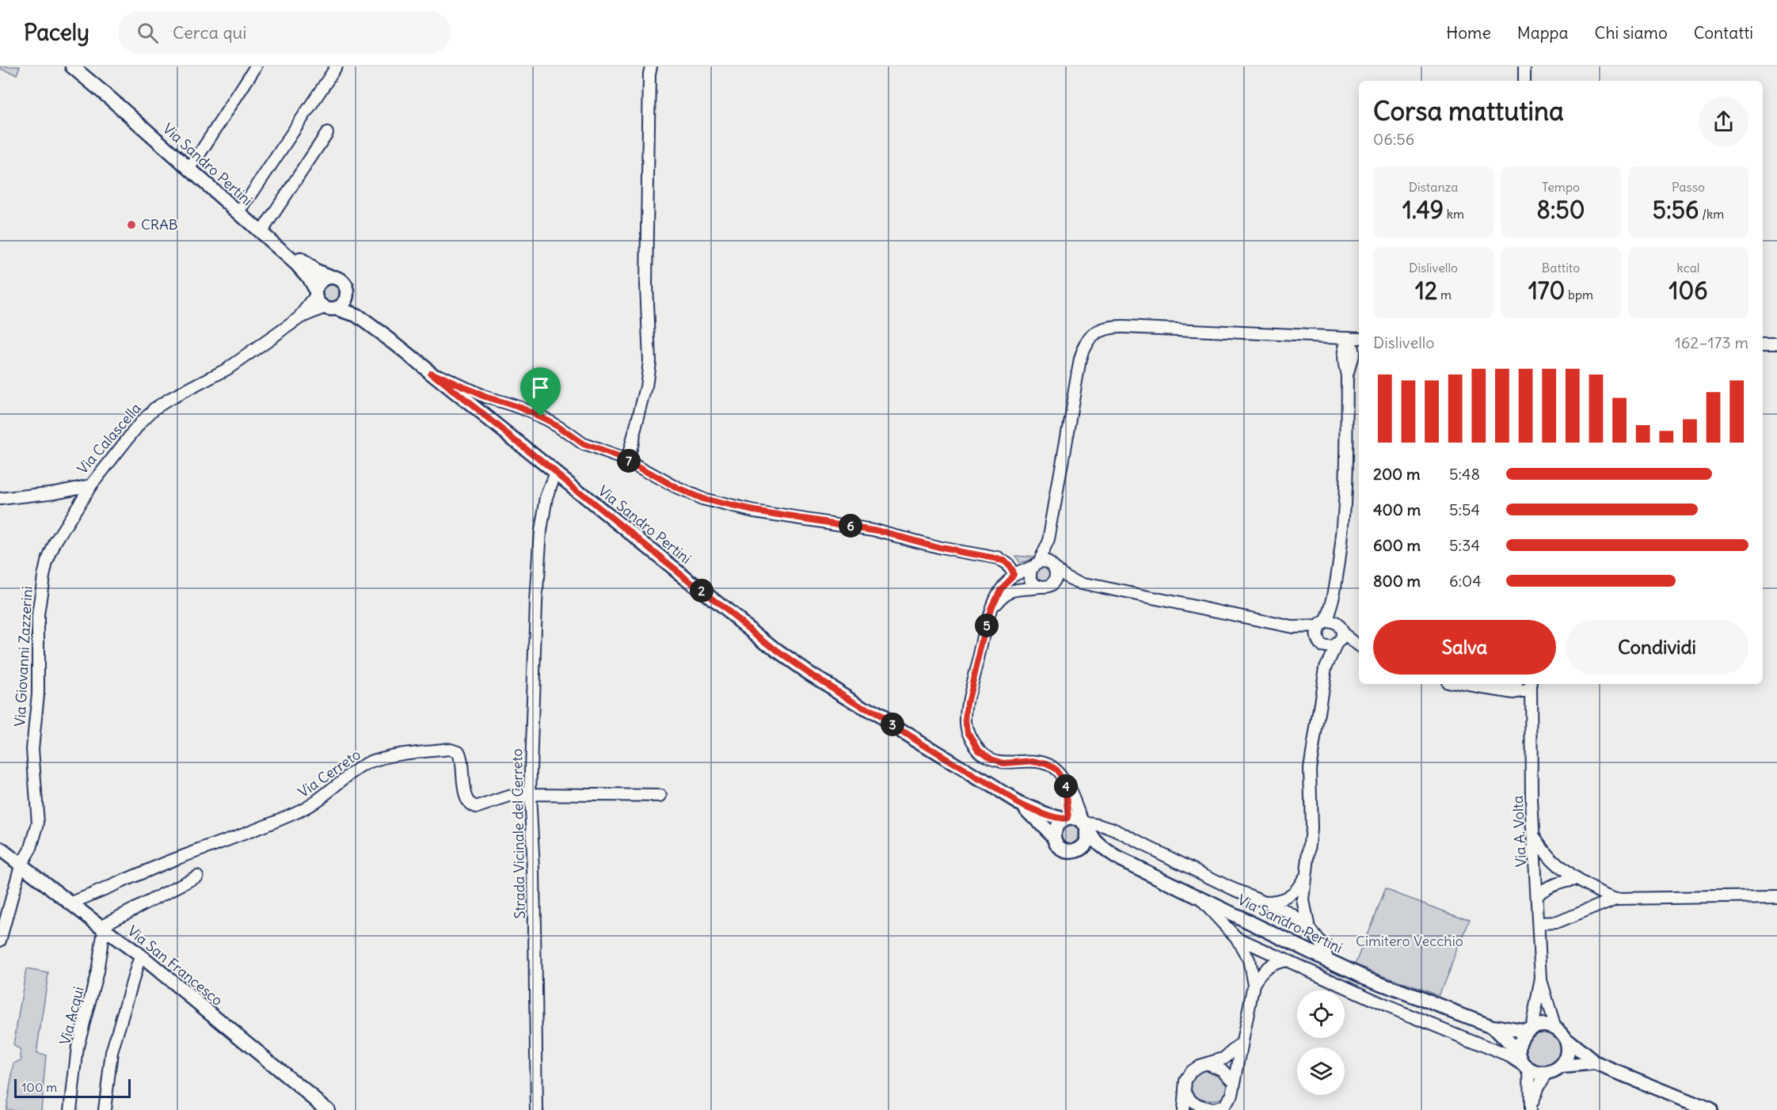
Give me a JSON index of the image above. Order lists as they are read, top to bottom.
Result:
{
  "streets": {
    "main road": ["Via Sandro Pertini", "Via San Francesco"],
    "street": [
      "Via Calascella",
      "Via Giovanni Zazzerini",
      "Via Cerreto",
      "Via A. Volta",
      "Strada Vicinale del Cerreto",
      "Via Acqui"
    ]
  },
  "crossings": [
    ["Via Sandro Pertini", "Via Calascella"],
    ["Via Sandro Pertini", "Via A. Volta"],
    ["Via Sandro Pertini", "Strada Vicinale del Cerreto"],
    ["Via Calascella", "Via Giovanni Zazzerini"],
    ["Via Giovanni Zazzerini", "Via San Francesco"],
    ["Via Cerreto", "Strada Vicinale del Cerreto"],
    ["Via Cerreto", "Via San Francesco"],
    ["Via San Francesco", "Via Acqui"]
  ],
  "parks": ["Cimitero Vecchio"],
  "places": ["CRAB"],
  "scale_bar": "100 m",
  "page": {
    "header": "Pacely",
    "search": "Cerca qui",
    "nav": [
      "Home",
      "Mappa",
      "Chi siamo",
      "Contatti"
    ],
    "heading": ["Corsa mattutina", "06:56"],
    "stats": [
      ["Distanza", "1.49 km"],
      ["Tempo", "8:50"],
      ["Passo", "5:56 /km"],
      ["Dislivello", "12 m"],
      ["Battito", "170 bpm"],
      ["kcal", "106"]
    ],
    "chart": ["Dislivello", "162–173 m"],
    "pins": [
      "7",
      "6",
      "2",
      "5",
      "3",
      "4"
    ],
    "list": [
      {
        "name": "200 m",
        "note": "5:48"
      },
      {
        "name": "400 m",
        "note": "5:54"
      },
      {
        "name": "600 m",
        "note": "5:34"
      },
      {
        "name": "800 m",
        "note": "6:04"
      }
    ],
    "buttons": ["Salva", "Condividi"],
    "scale": "100 m"
  }
}
